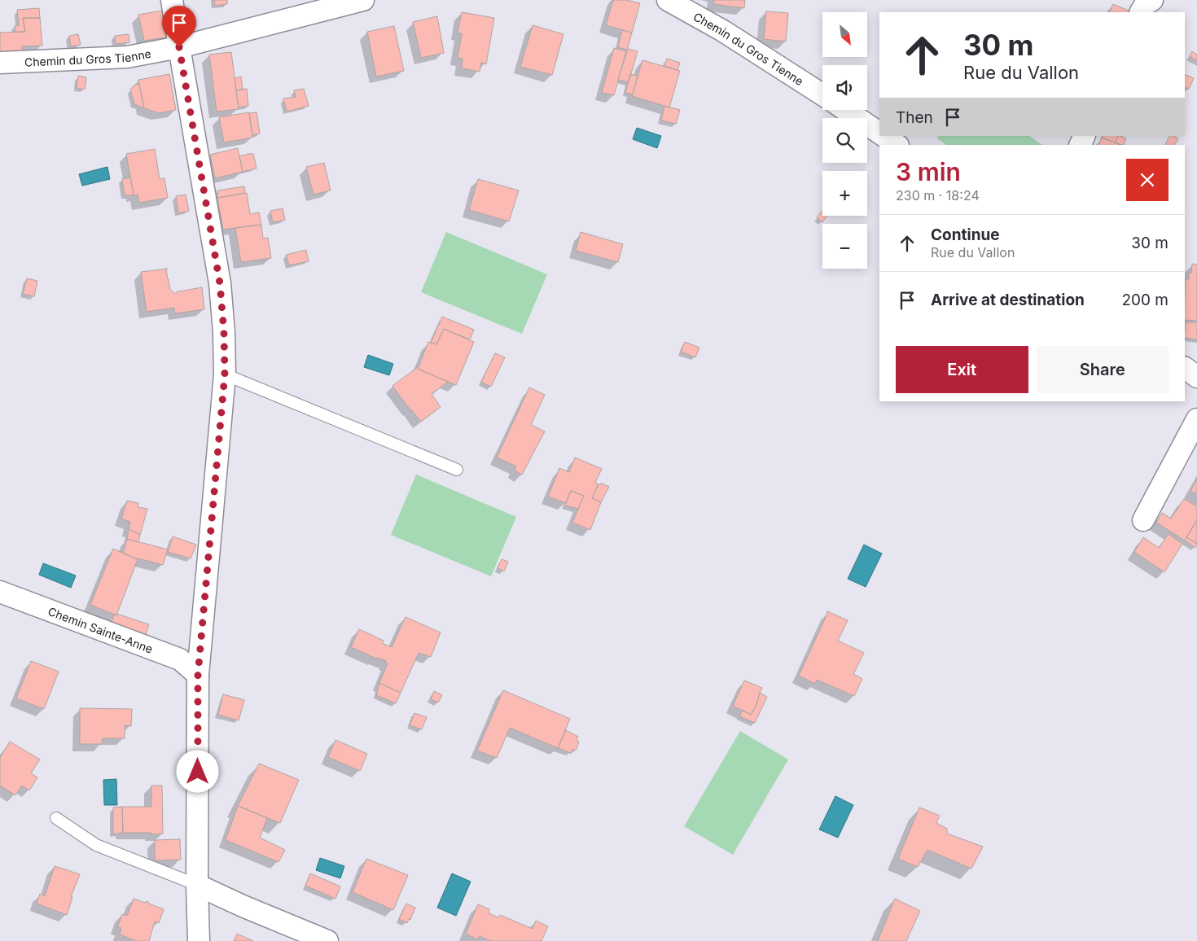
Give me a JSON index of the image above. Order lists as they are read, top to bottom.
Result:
{
  "streets": {
    "street": ["Chemin du Gros Tienne", "Chemin Sainte-Anne"]
  },
  "north": "bottom right",
  "page": {
    "map_buttons": ["+", "−"],
    "turn": ["30 m", "Rue du Vallon"],
    "then": "Then",
    "heading": ["3 min", "230 m · 18:24"],
    "list": [
      {
        "name": "Continue",
        "note": "Rue du Vallon",
        "value": "30 m"
      },
      {
        "name": "Arrive at destination",
        "value": "200 m"
      }
    ],
    "buttons": ["Exit", "Share"]
  }
}
